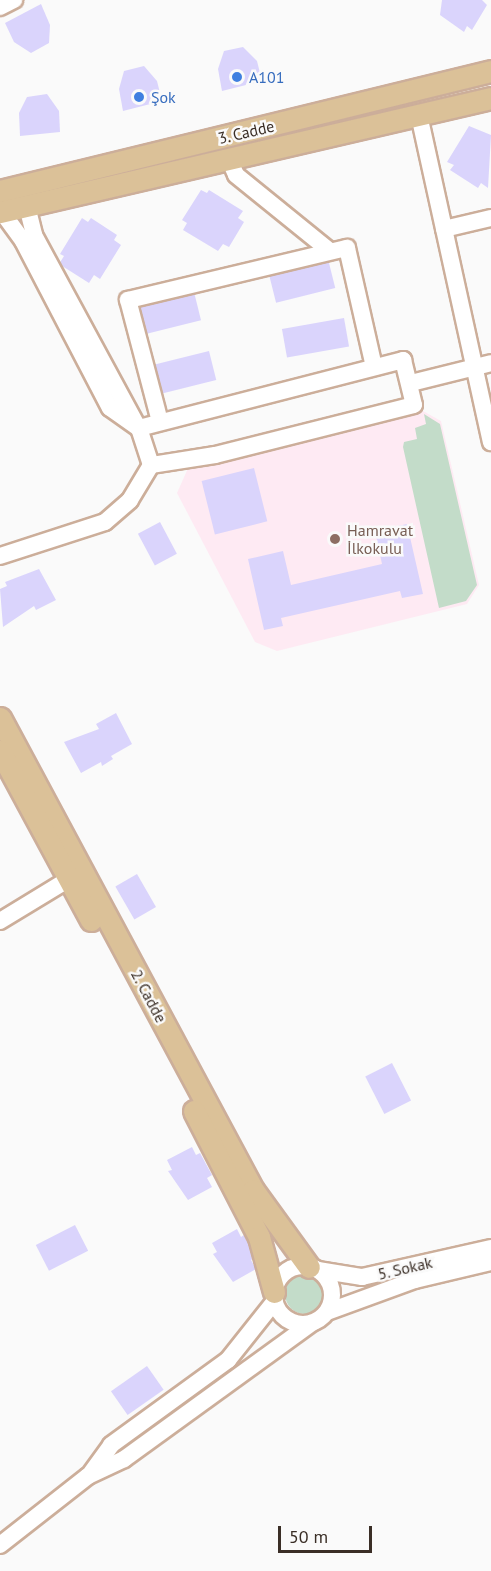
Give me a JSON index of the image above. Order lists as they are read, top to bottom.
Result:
{
  "streets": {
    "main road": ["3. Cadde", "2. Cadde"],
    "street": ["5. Sokak"]
  },
  "crossings": [
    ["2. Cadde", "5. Sokak"]
  ],
  "places": ["A101", "Şok", "Hamravat İlkokulu"],
  "scale_bar": "50 m"
}
